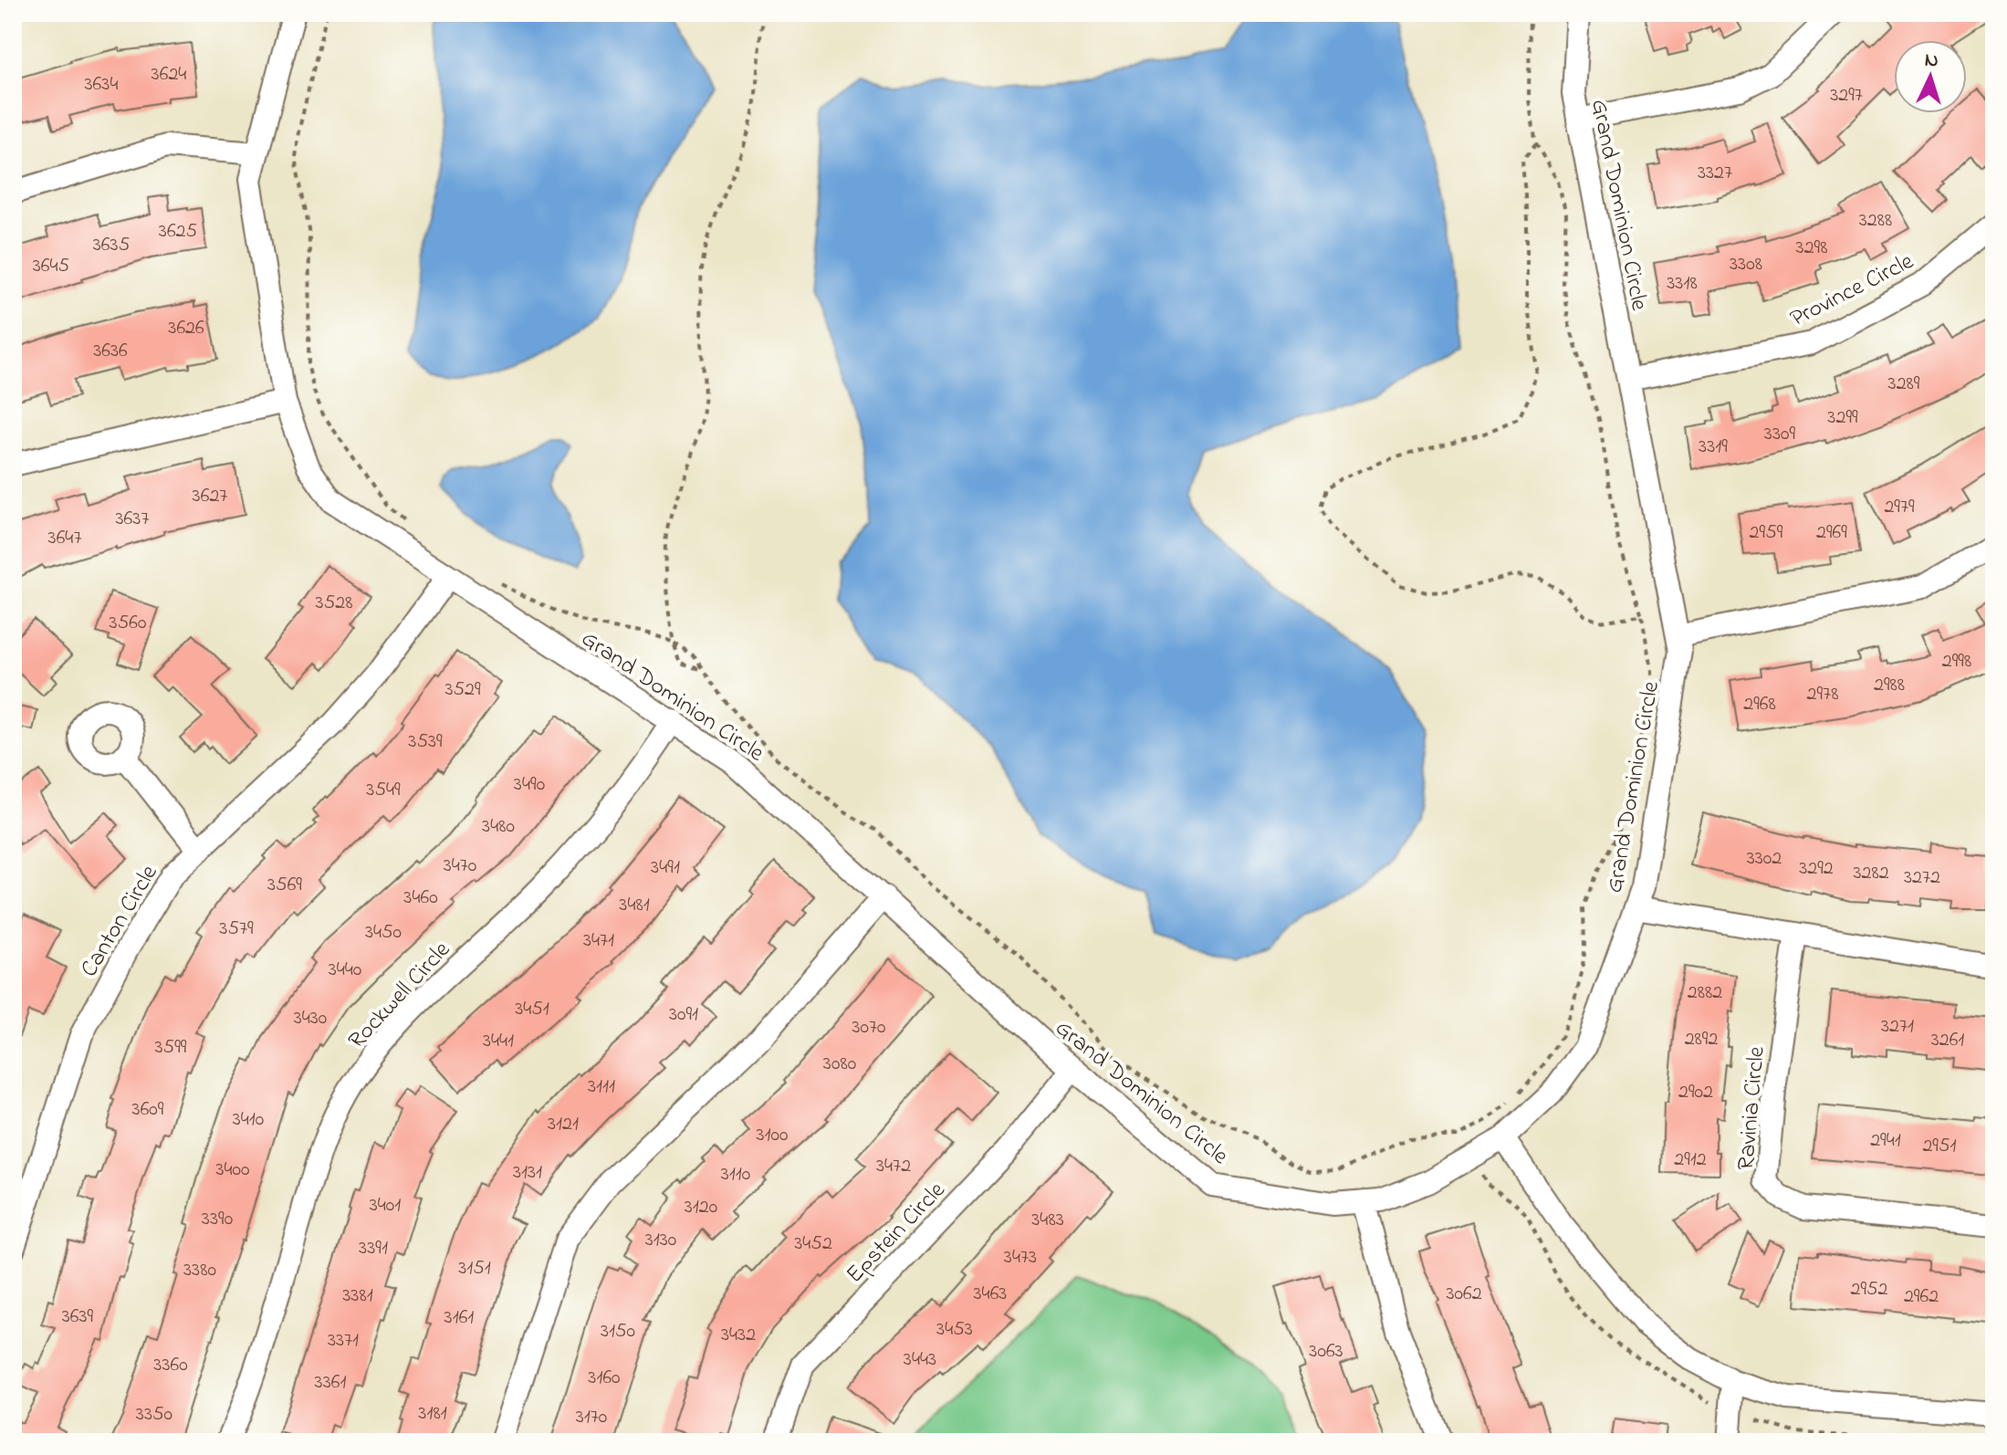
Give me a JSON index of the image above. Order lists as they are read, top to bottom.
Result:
{
  "streets": {
    "street": [
      "Grand Dominion Circle",
      "Province Circle",
      "Canton Circle",
      "Rockwell Circle",
      "Ravinia Circle",
      "Epstein Circle"
    ]
  },
  "crossings": [
    ["Grand Dominion Circle", "Province Circle"],
    ["Grand Dominion Circle", "Canton Circle"],
    ["Grand Dominion Circle", "Rockwell Circle"],
    ["Grand Dominion Circle", "Epstein Circle"]
  ],
  "house_numbers": [
    "3624",
    "3634",
    "3297",
    "3327",
    "3288",
    "3625",
    "3635",
    "3298",
    "3308",
    "3645",
    "3318",
    "3626",
    "3636",
    "3289",
    "3299",
    "3309",
    "3319",
    "3627",
    "2979",
    "3637",
    "2959",
    "2969",
    "3647",
    "3528",
    "3560",
    "2998",
    "2988",
    "3529",
    "2978",
    "2968",
    "3539",
    "3490",
    "3549",
    "3480",
    "3302",
    "3470",
    "3491",
    "3292",
    "3282",
    "3272",
    "3569",
    "3460",
    "3481",
    "3579",
    "3450",
    "3471",
    "3440",
    "2882",
    "3451",
    "3091",
    "3430",
    "3271",
    "3070",
    "2892",
    "3261",
    "3441",
    "3599",
    "3080",
    "3111",
    "2902",
    "3609",
    "3410",
    "3121",
    "3100",
    "2941",
    "2951",
    "2912",
    "3472",
    "3400",
    "3131",
    "3110",
    "3401",
    "3120",
    "3390",
    "3483",
    "3130",
    "3452",
    "3391",
    "3473",
    "3151",
    "3380",
    "2952",
    "3463",
    "3062",
    "3381",
    "2962",
    "3639",
    "3161",
    "3453",
    "3150",
    "3432",
    "3371",
    "3063",
    "3443",
    "3360",
    "3160",
    "3361",
    "3181",
    "3350",
    "3170"
  ],
  "north": "top"
}
